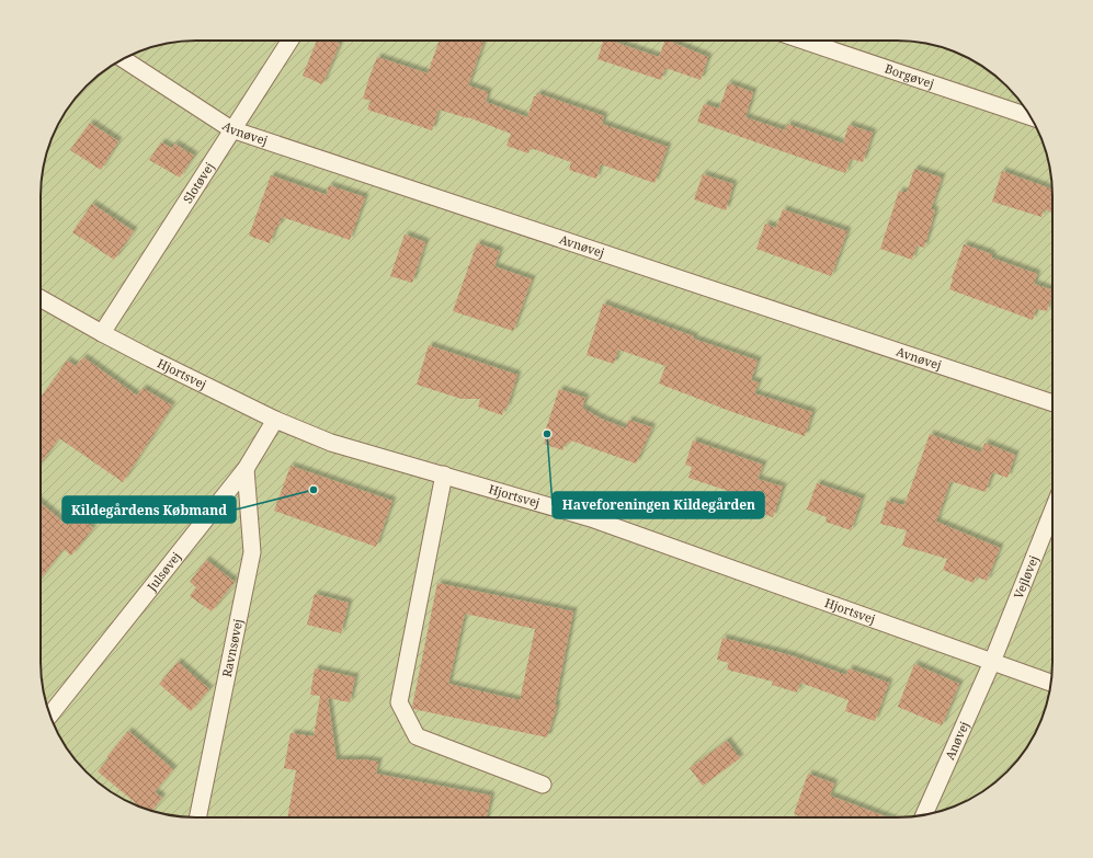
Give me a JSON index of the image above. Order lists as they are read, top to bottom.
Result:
{
  "streets": {
    "lane": [
      "Borgøvej",
      "Avnøvej",
      "Slotøvej",
      "Hjortsvej",
      "Julsøvej",
      "Vejløvej",
      "Ravnsøvej",
      "Anøvej"
    ]
  },
  "crossings": [
    ["Avnøvej", "Slotøvej"],
    ["Slotøvej", "Hjortsvej"],
    ["Hjortsvej", "Julsøvej"],
    ["Hjortsvej", "Vejløvej"],
    ["Hjortsvej", "Anøvej"],
    ["Julsøvej", "Ravnsøvej"],
    ["Vejløvej", "Anøvej"]
  ],
  "places": ["Haveforeningen Kildegården", "Kildegårdens Købmand"]
}
